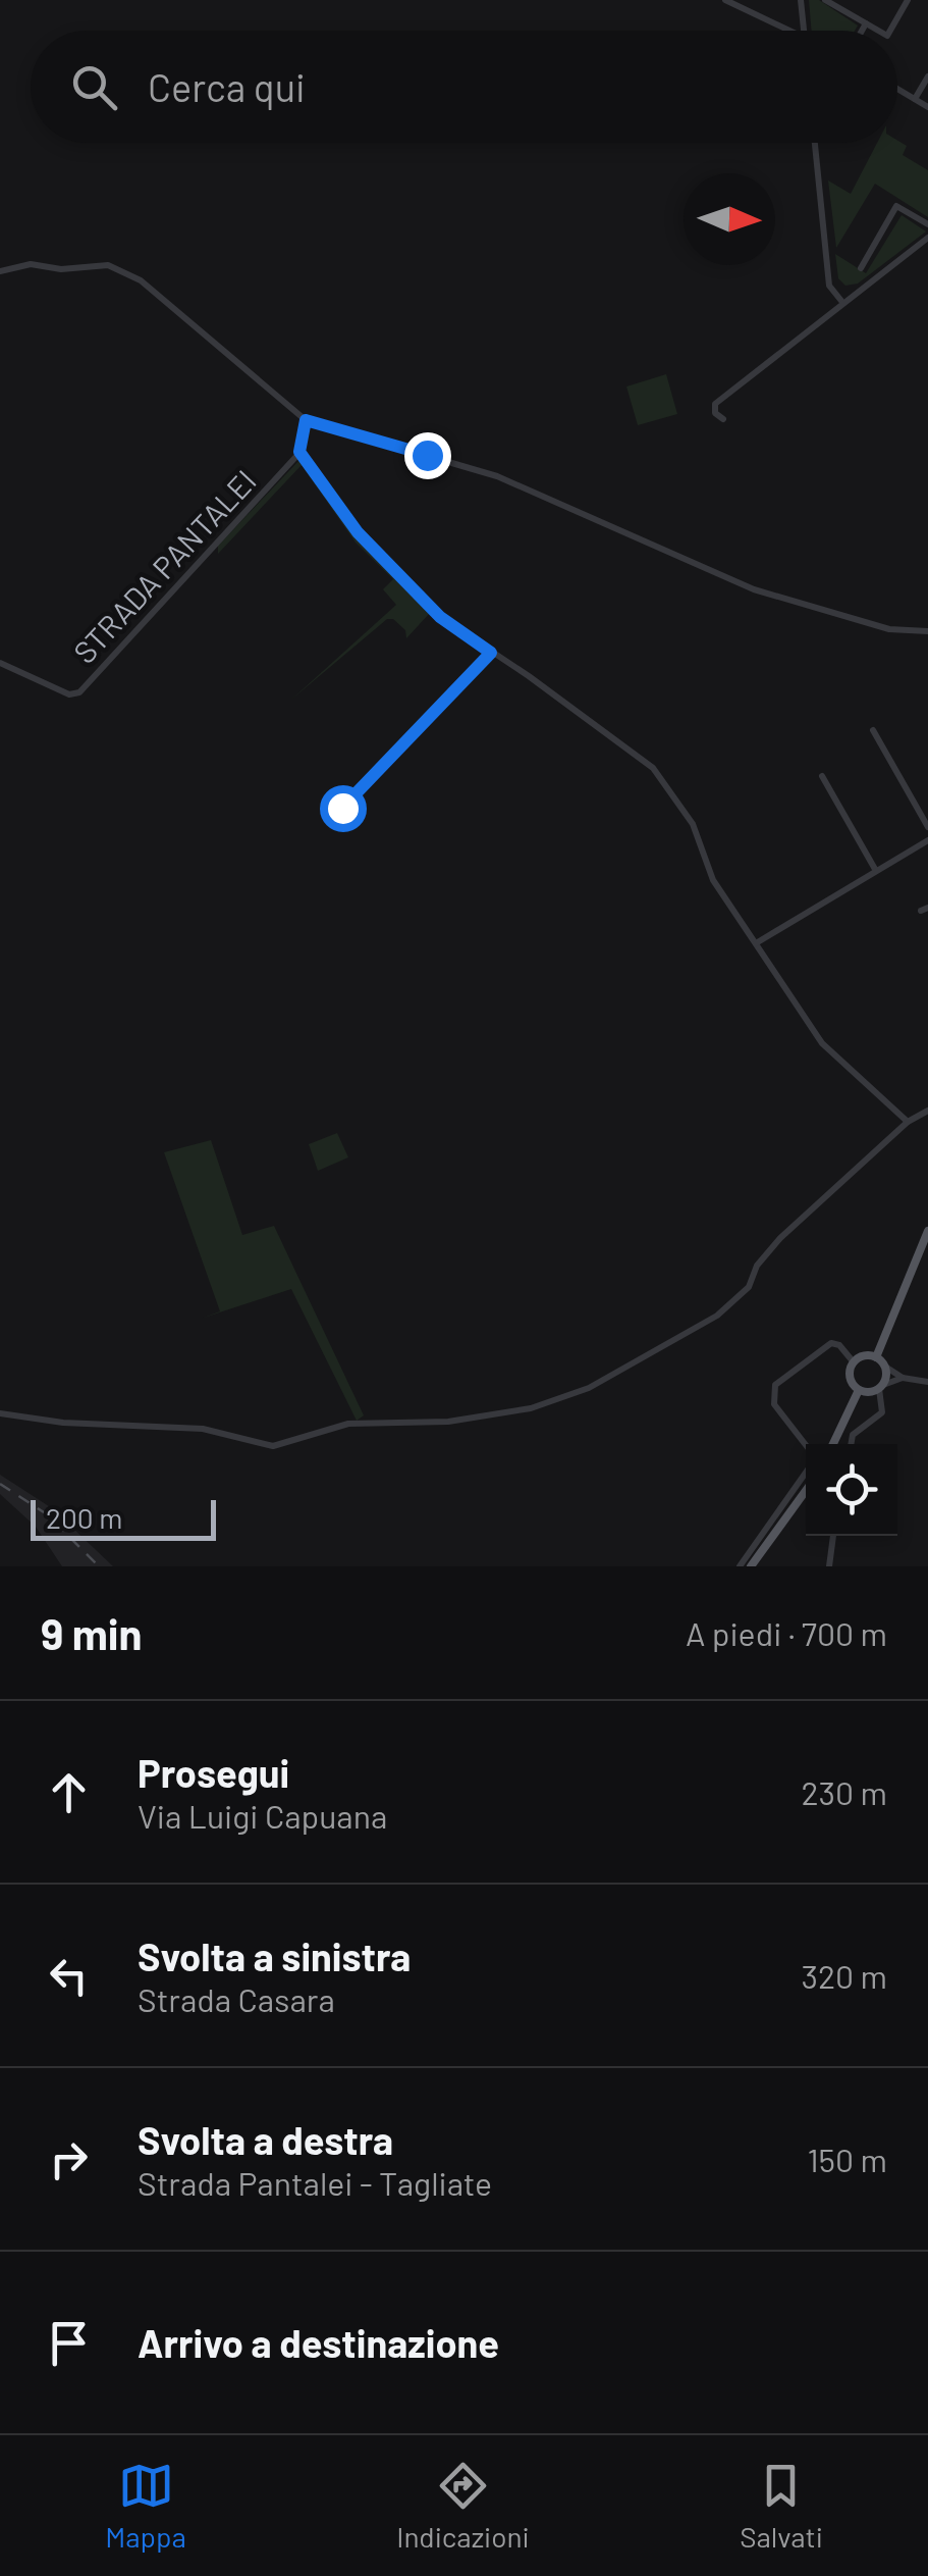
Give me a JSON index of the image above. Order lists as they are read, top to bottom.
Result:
{
  "streets": {
    "street": ["STRADA PANTALEI"]
  },
  "scale_bar": "200 m",
  "north": "right",
  "page": {
    "search": "Cerca qui",
    "scale": "200 m",
    "heading": ["9 min", "A piedi · 700 m"],
    "list": [
      ["Prosegui", "Via Luigi Capuana", "230 m"],
      ["Svolta a sinistra", "Strada Casara", "320 m"],
      ["Svolta a destra", "Strada Pantalei - Tagliate", "150 m"],
      "Arrivo a destinazione"
    ],
    "nav": ["Mappa", "Indicazioni", "Salvati"]
  }
}
